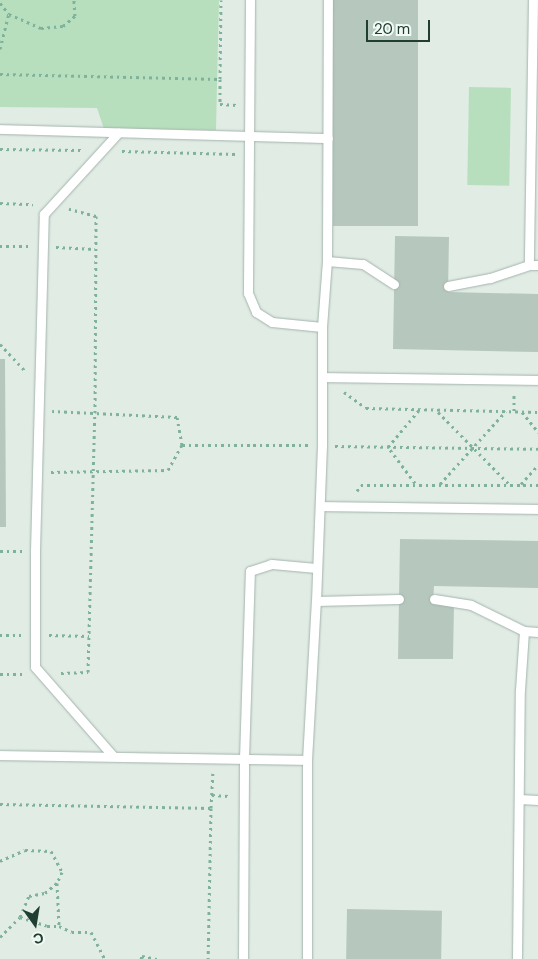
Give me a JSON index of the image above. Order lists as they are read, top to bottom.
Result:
{
  "scale_bar": "20 m",
  "north": "bottom"
}
